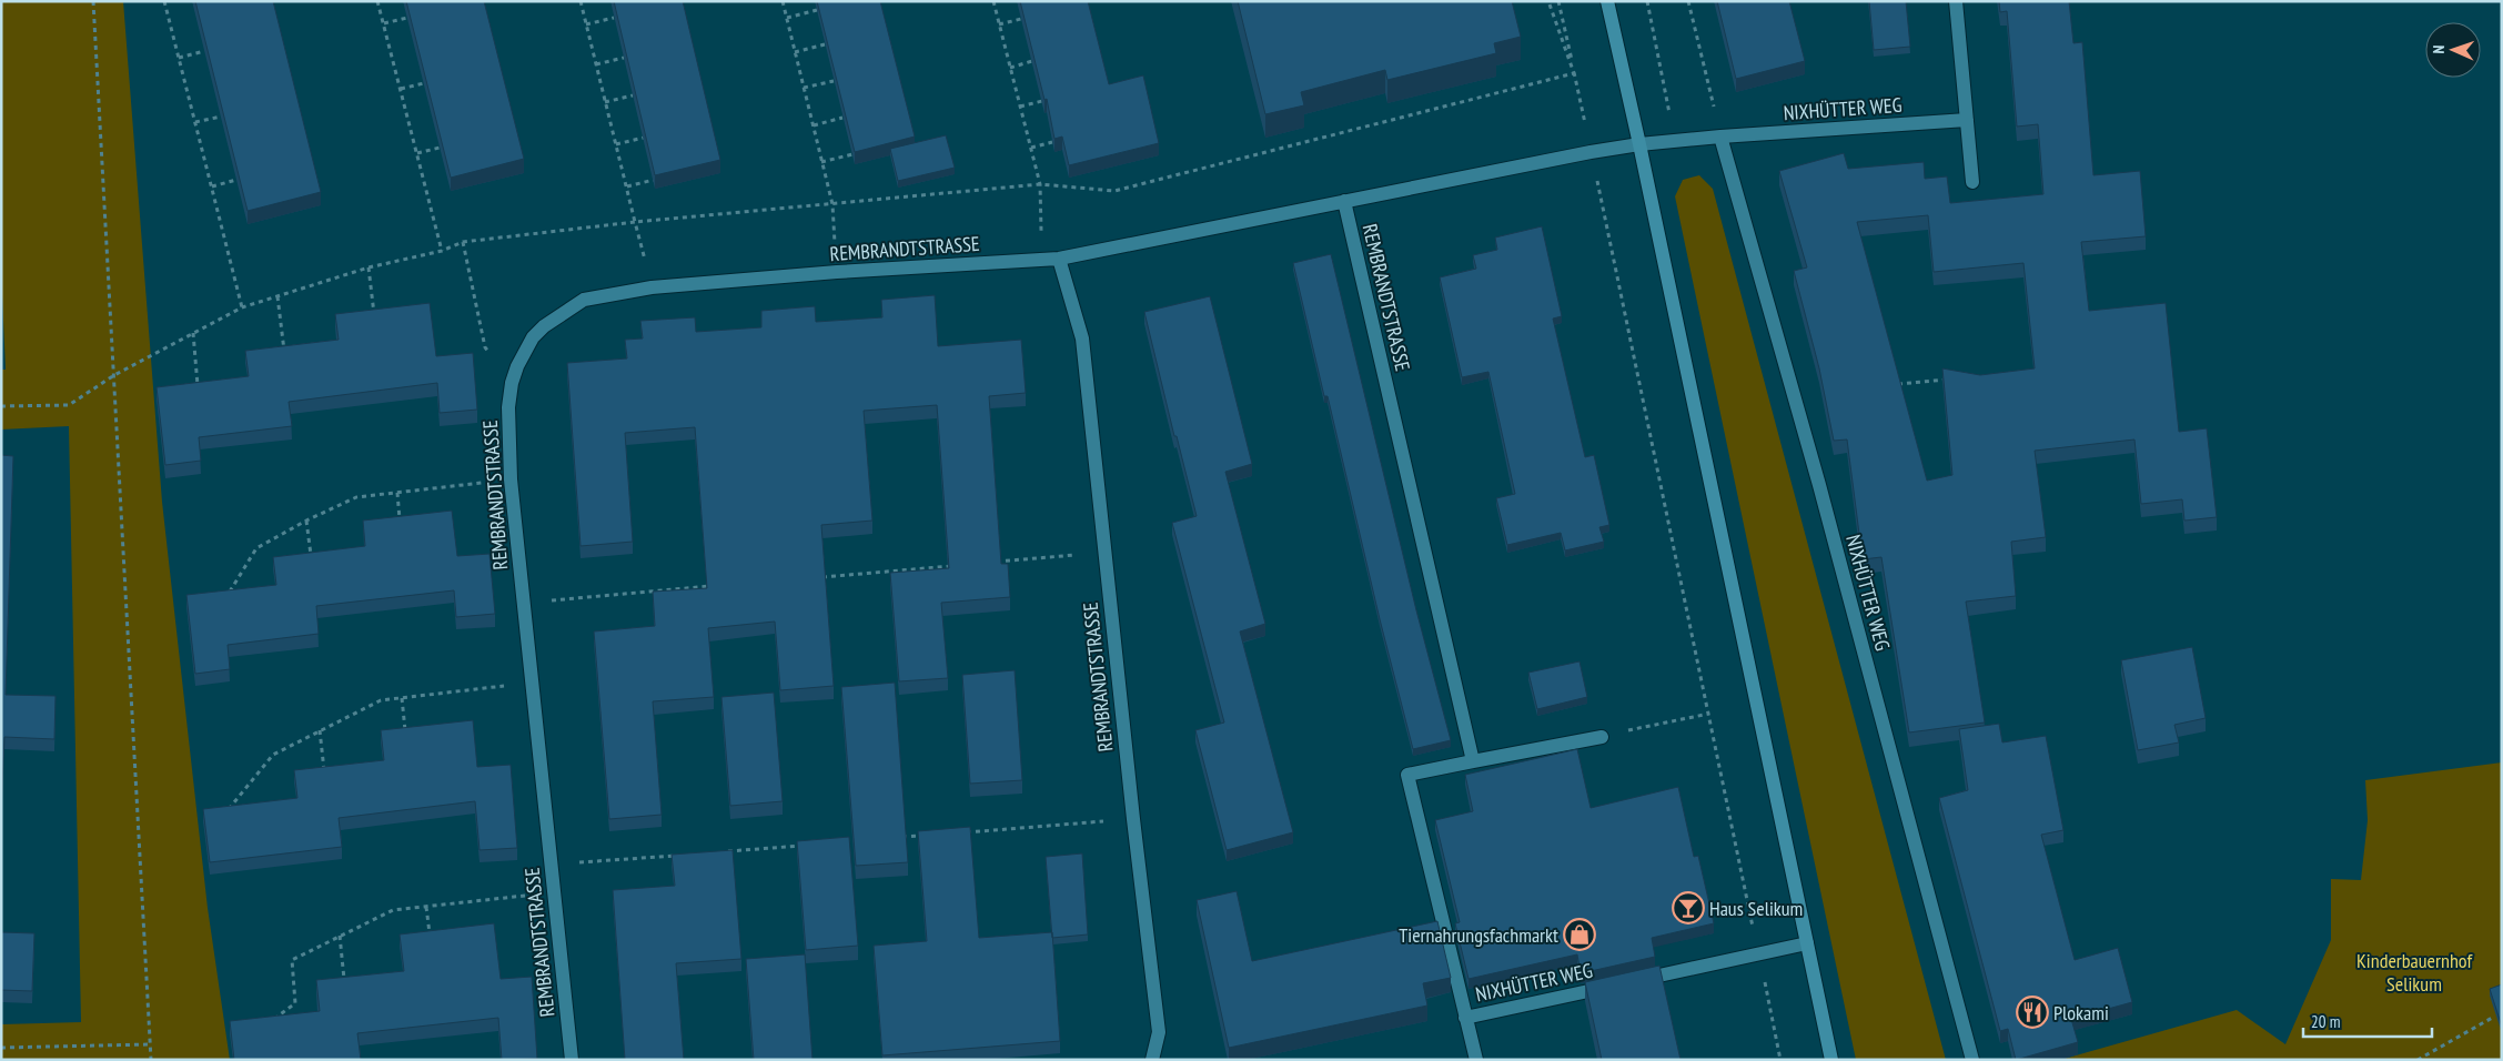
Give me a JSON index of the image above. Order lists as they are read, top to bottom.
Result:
{
  "streets": {
    "street": ["NIXHÜTTER WEG", "REMBRANDTSTRASSE"]
  },
  "crossings": [
    ["NIXHÜTTER WEG", "REMBRANDTSTRASSE"]
  ],
  "parks": ["Kinderbauernhof Selikum"],
  "places": {
    "bar": ["Haus Selikum"],
    "shop": ["Tiernahrungsfachmarkt"],
    "restaurant": ["Plokami"]
  },
  "scale_bar": "20 m",
  "north": "left"
}
